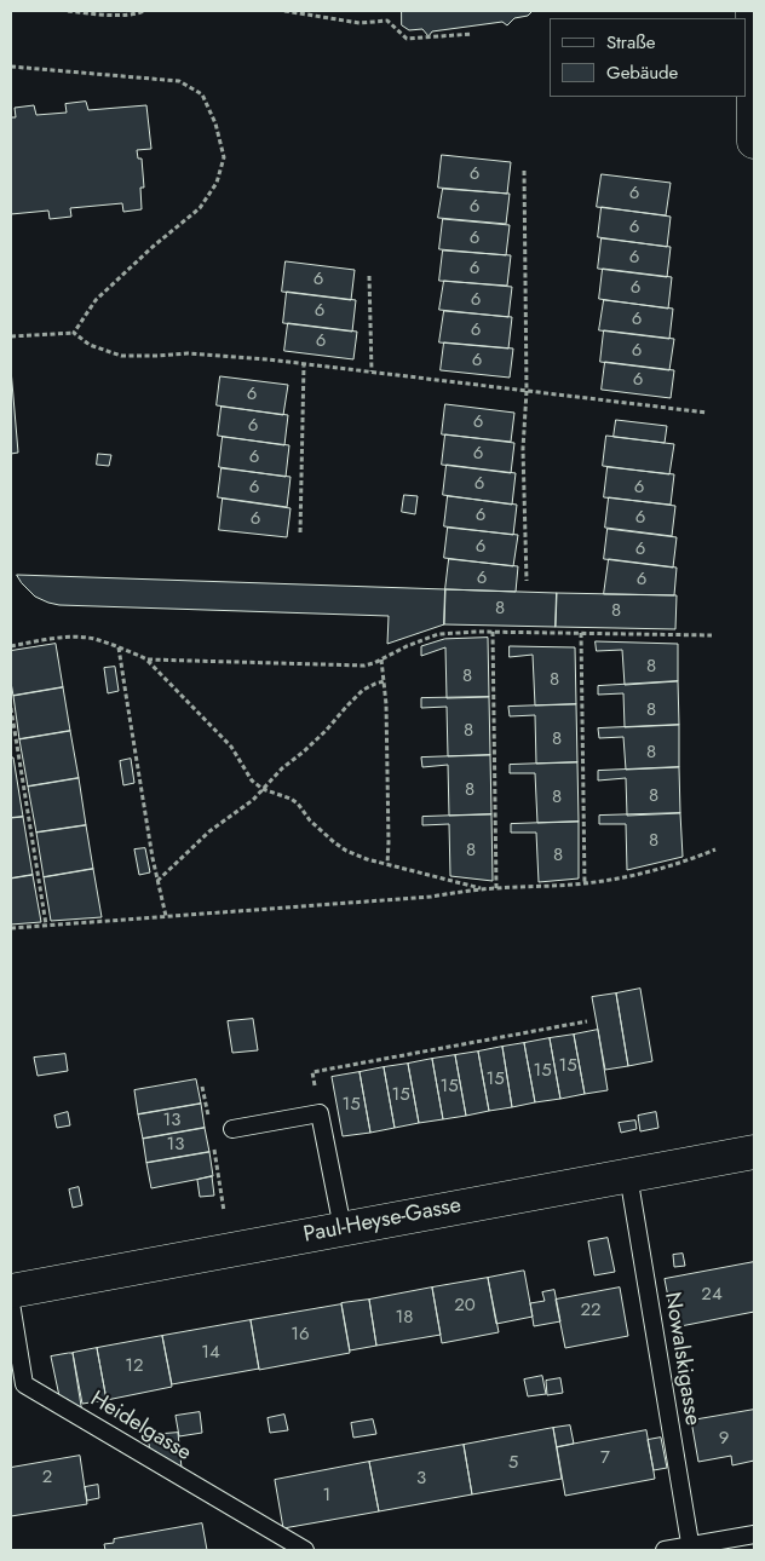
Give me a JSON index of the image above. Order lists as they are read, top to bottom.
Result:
{
  "streets": {
    "street": ["Paul-Heyse-Gasse"],
    "lane": ["Nowalskigasse", "Heidelgasse"]
  },
  "crossings": [
    ["Paul-Heyse-Gasse", "Nowalskigasse"]
  ],
  "house_numbers": [
    "6",
    "6",
    "6",
    "6",
    "6",
    "6",
    "6",
    "6",
    "6",
    "6",
    "6",
    "6",
    "6",
    "6",
    "6",
    "6",
    "6",
    "6",
    "6",
    "6",
    "6",
    "6",
    "6",
    "6",
    "6",
    "6",
    "6",
    "6",
    "6",
    "6",
    "6",
    "6",
    "8",
    "8",
    "8",
    "8",
    "8",
    "8",
    "8",
    "8",
    "8",
    "8",
    "8",
    "8",
    "8",
    "8",
    "8",
    "15",
    "15",
    "15",
    "15",
    "15",
    "15",
    "13",
    "13",
    "24",
    "20",
    "22",
    "18",
    "16",
    "14",
    "12",
    "9",
    "7",
    "5",
    "2",
    "3",
    "1"
  ],
  "legend": ["Straße", "Gebäude"]
}
